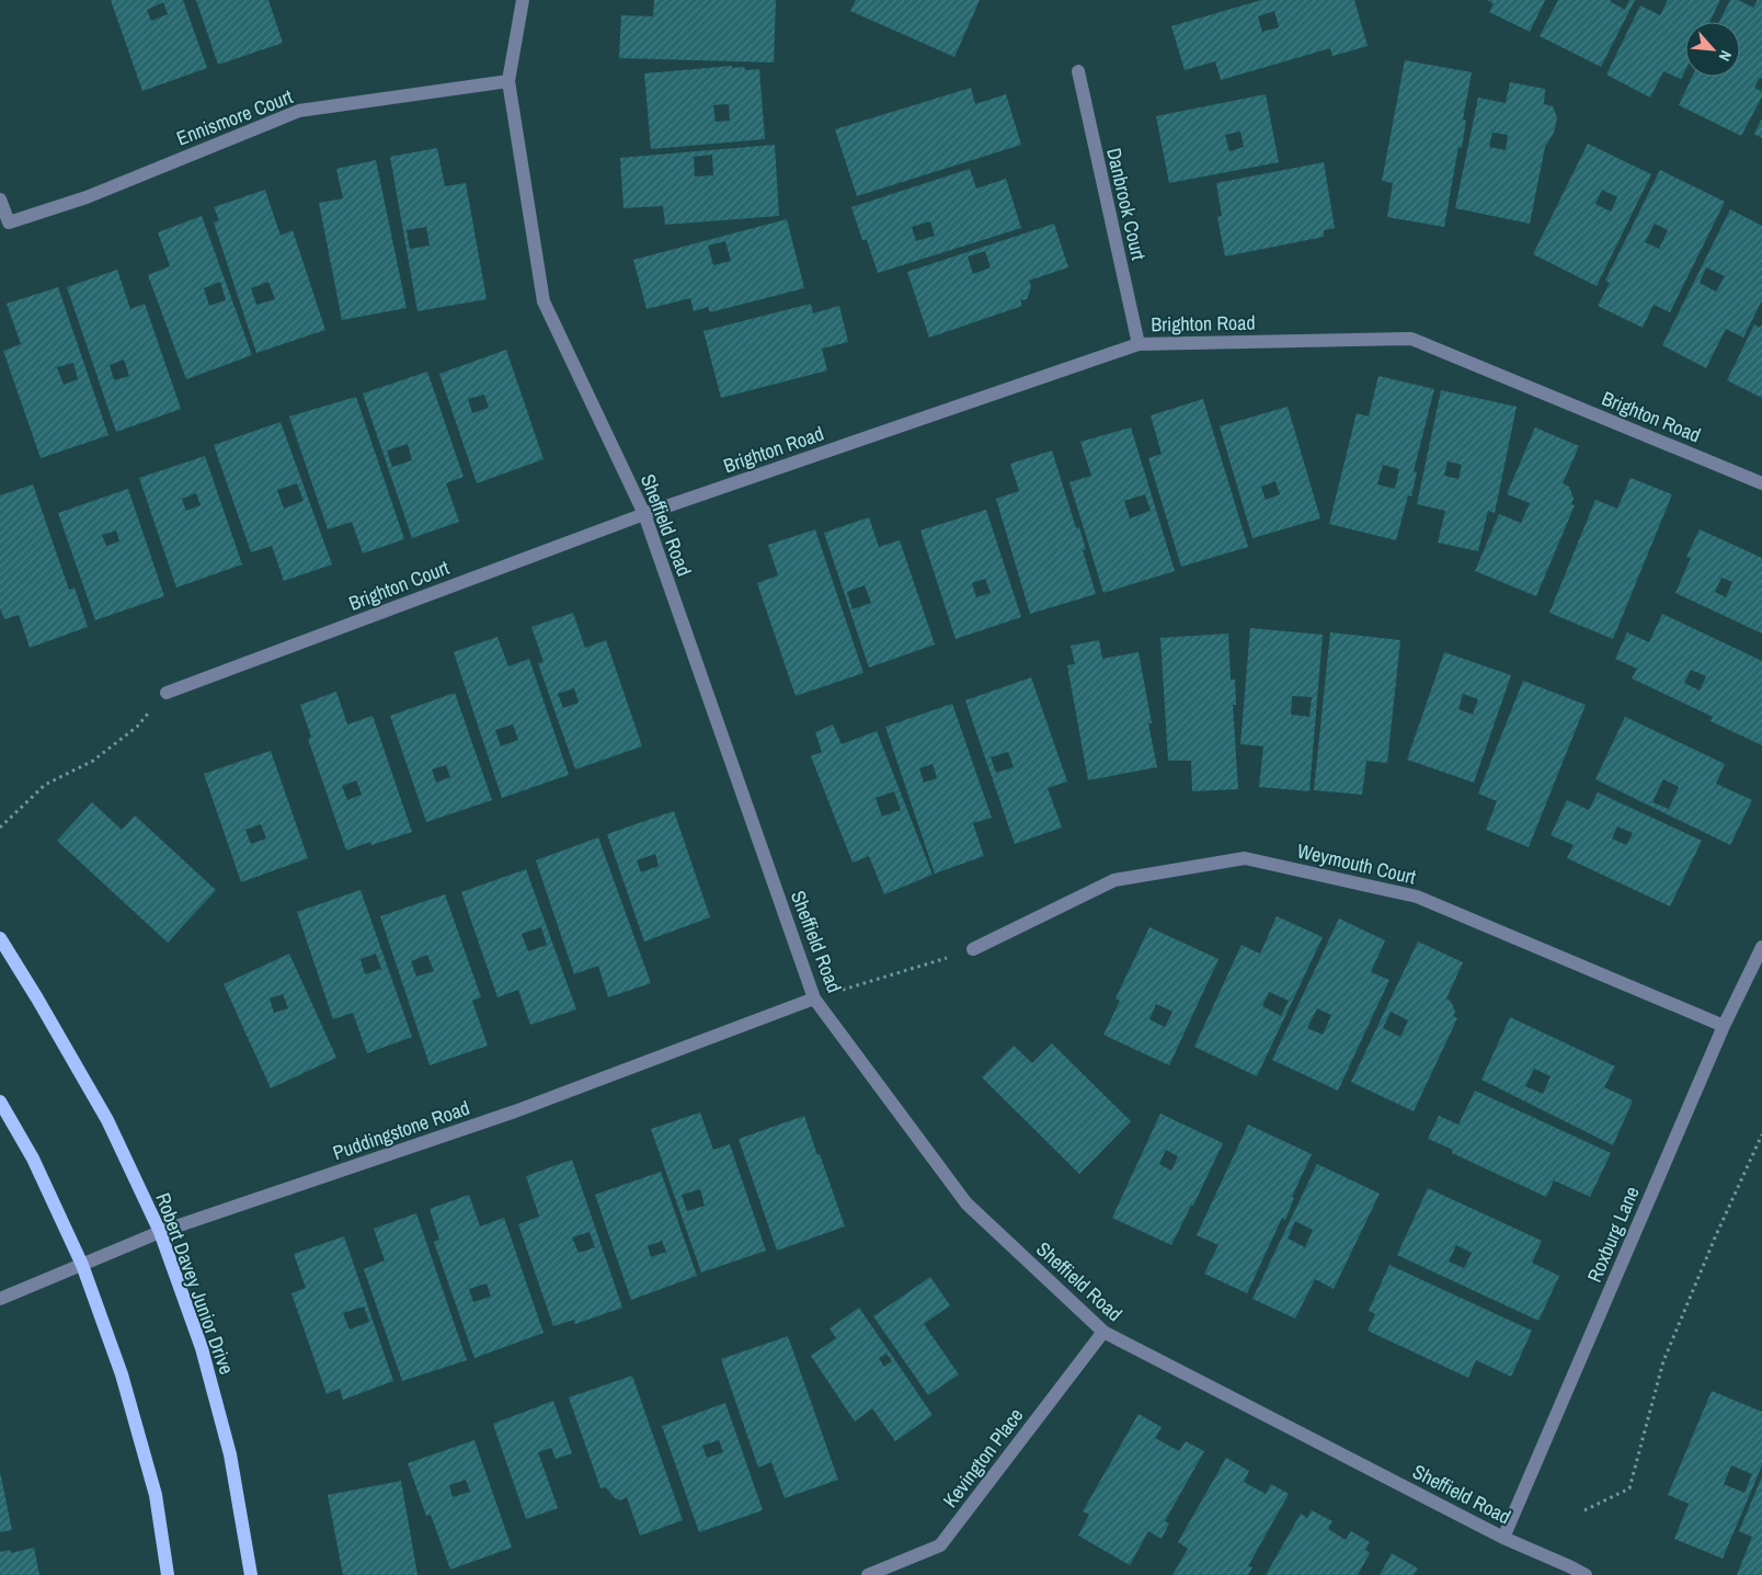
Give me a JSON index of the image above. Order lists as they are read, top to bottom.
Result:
{
  "streets": {
    "main road": ["Robert Davey Junior Drive"],
    "street": [
      "Ennismore Court",
      "Danbrook Court",
      "Brighton Road",
      "Sheffield Road",
      "Brighton Court",
      "Weymouth Court",
      "Puddingstone Road",
      "Roxburg Lane",
      "Kevington Place"
    ]
  },
  "crossings": [
    ["Ennismore Court", "Sheffield Road"],
    ["Danbrook Court", "Brighton Road"],
    ["Brighton Road", "Sheffield Road"],
    ["Brighton Road", "Brighton Court"],
    ["Sheffield Road", "Brighton Court"],
    ["Sheffield Road", "Puddingstone Road"],
    ["Sheffield Road", "Roxburg Lane"],
    ["Sheffield Road", "Kevington Place"],
    ["Weymouth Court", "Roxburg Lane"],
    ["Puddingstone Road", "Robert Davey Junior Drive"]
  ],
  "north": "bottom right"
}
